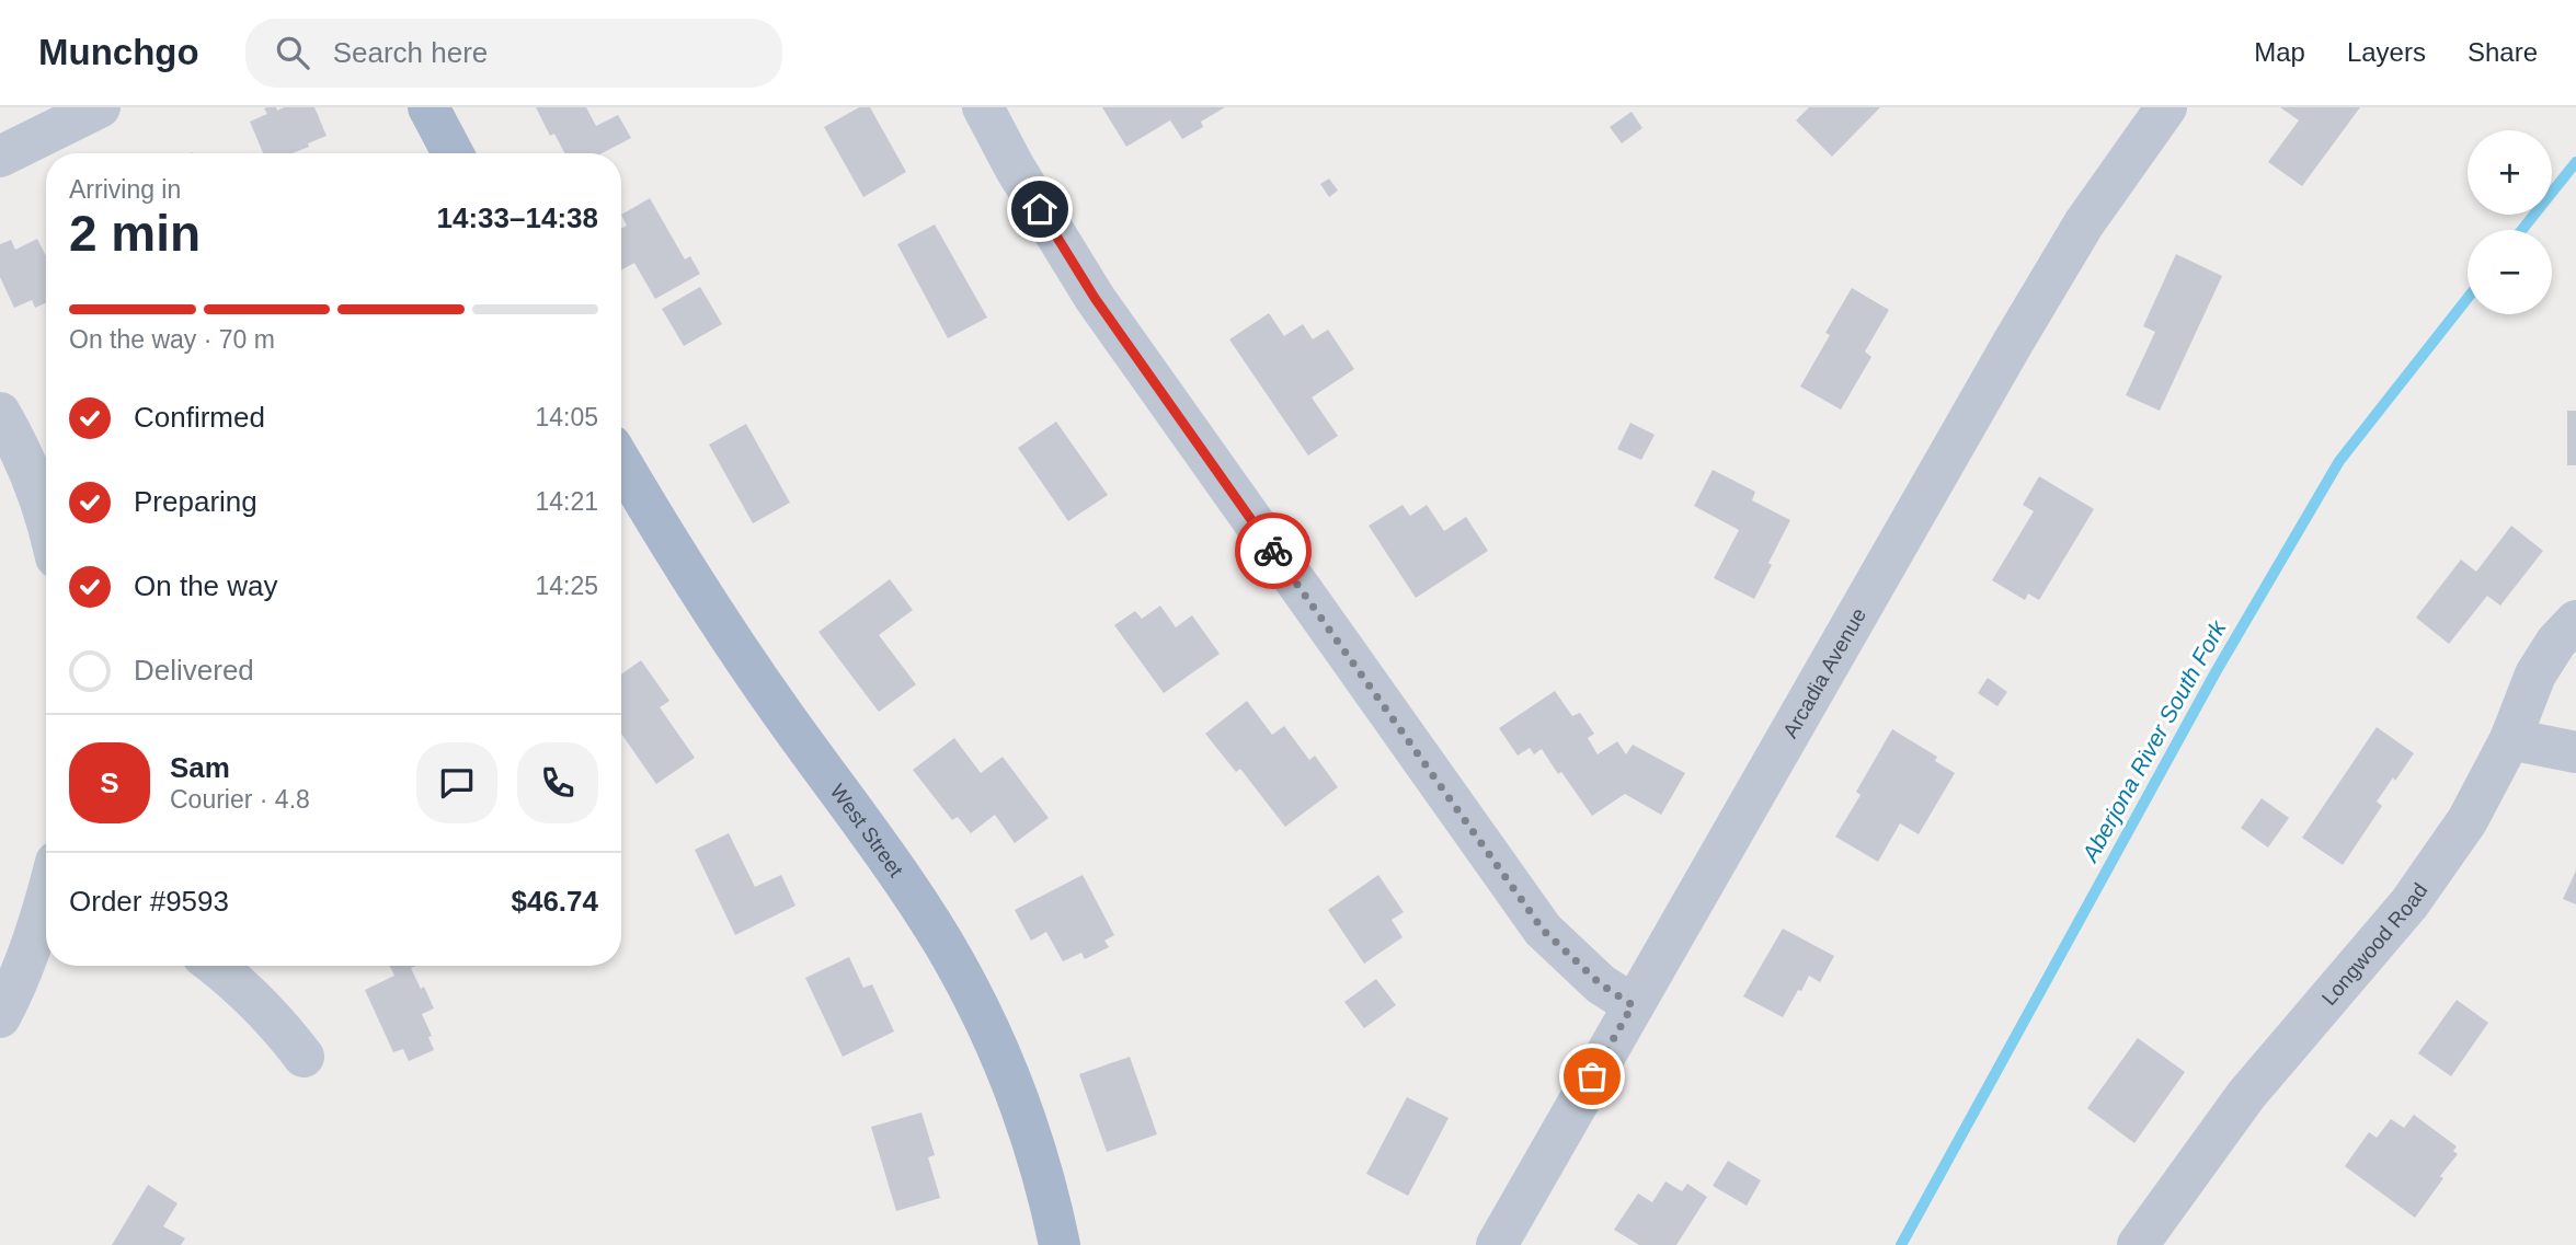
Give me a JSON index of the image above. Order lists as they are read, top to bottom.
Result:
{
  "streets": {
    "main road": ["West Street"],
    "street": ["Arcadia Avenue", "Longwood Road"]
  },
  "water": ["Aberjona River South Fork"],
  "page": {
    "header": "Munchgo",
    "search": "Search here",
    "nav": ["Map", "Layers", "Share"],
    "map_buttons": ["+", "−"],
    "heading": ["2 min", "Arriving in", "14:33–14:38"],
    "panel": [
      "Sam",
      "Courier · 4.8",
      "Order #9593",
      "$46.74"
    ],
    "bar": "On the way · 70 m",
    "list": [
      ["Confirmed", "14:05"],
      ["Preparing", "14:21"],
      ["On the way", "14:25"],
      "Delivered"
    ],
    "round": "S"
  }
}
